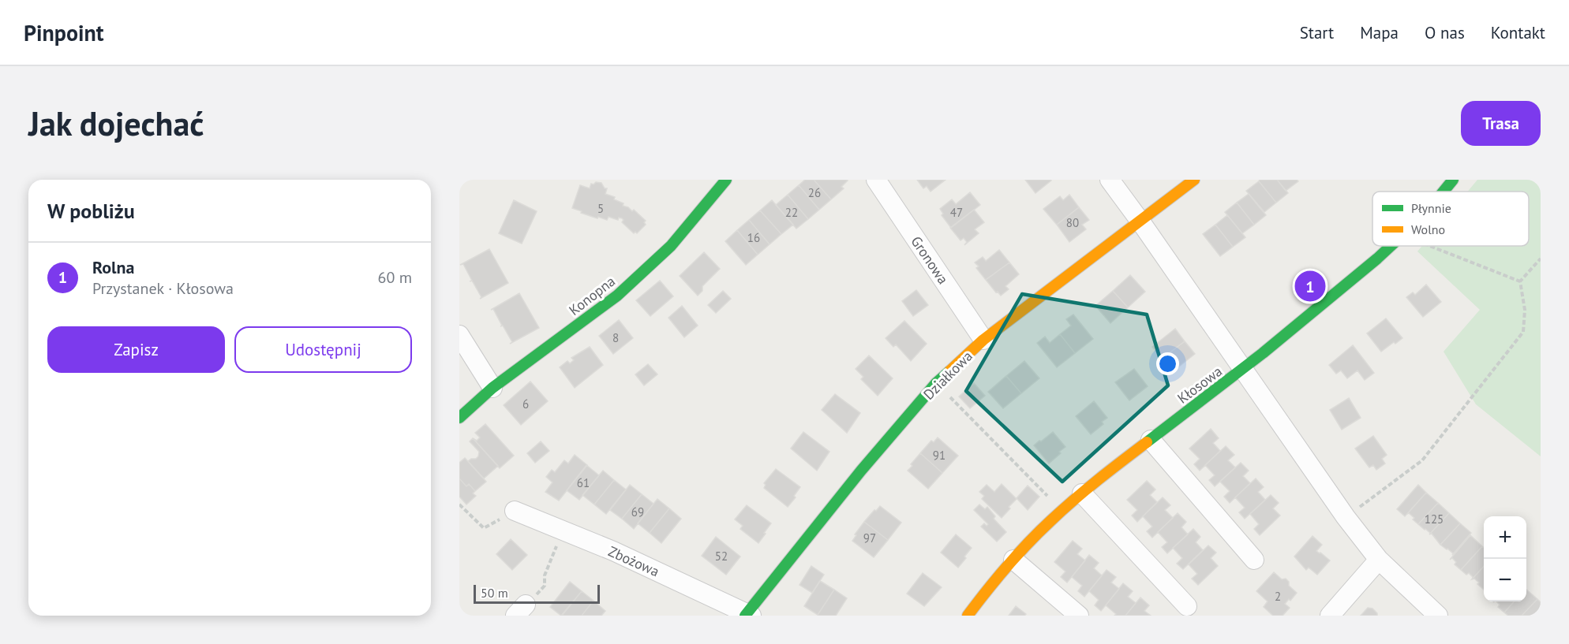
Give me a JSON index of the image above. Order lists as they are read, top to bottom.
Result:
{
  "streets": {
    "street": [
      "Gronowa",
      "Konopna",
      "Działkowa",
      "Kłosowa",
      "Zbożowa"
    ]
  },
  "crossings": [
    ["Gronowa", "Działkowa"],
    ["Działkowa", "Zbożowa"]
  ],
  "house_numbers": [
    "26",
    "5",
    "22",
    "47",
    "80",
    "16",
    "8",
    "6",
    "91",
    "61",
    "69",
    "125",
    "97",
    "52",
    "2"
  ],
  "legend": ["Płynnie", "Wolno"],
  "scale_bar": "50 m",
  "page": {
    "header": "Pinpoint",
    "nav": [
      "Start",
      "Mapa",
      "O nas",
      "Kontakt"
    ],
    "buttons": [
      "Trasa",
      ["Zapisz", "Udostępnij"]
    ],
    "title": "Jak dojechać",
    "heading": "W pobliżu",
    "list": [
      {
        "mark": "1",
        "name": "Rolna",
        "note": "Przystanek · Kłosowa",
        "value": "60 m"
      }
    ],
    "pins": "1",
    "map_buttons": ["+", "−"],
    "scale": "50 m"
  }
}
